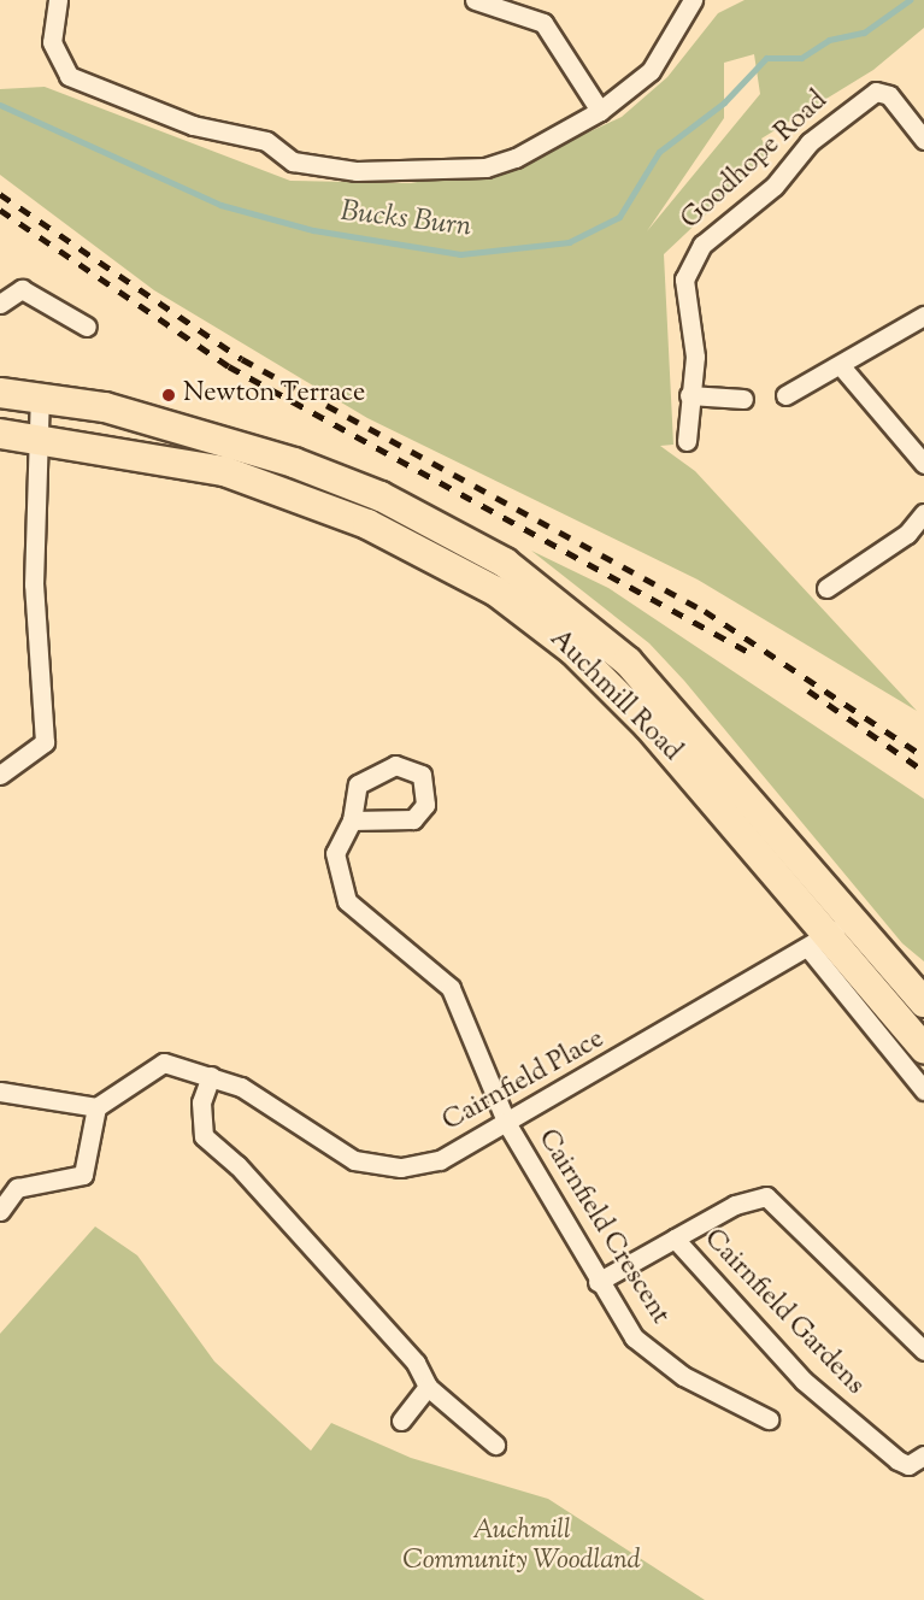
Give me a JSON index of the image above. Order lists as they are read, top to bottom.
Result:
{
  "streets": {
    "main road": ["Auchmill Road"],
    "street": [
      "Goodhope Road",
      "Cairnfield Place",
      "Cairnfield Crescent",
      "Cairnfield Gardens"
    ]
  },
  "crossings": [
    ["Auchmill Road", "Cairnfield Place"],
    ["Cairnfield Place", "Cairnfield Crescent"],
    ["Cairnfield Crescent", "Cairnfield Gardens"]
  ],
  "water": ["Bucks Burn"],
  "parks": ["Auchmill Community Woodland"],
  "places": ["Newton Terrace"]
}
